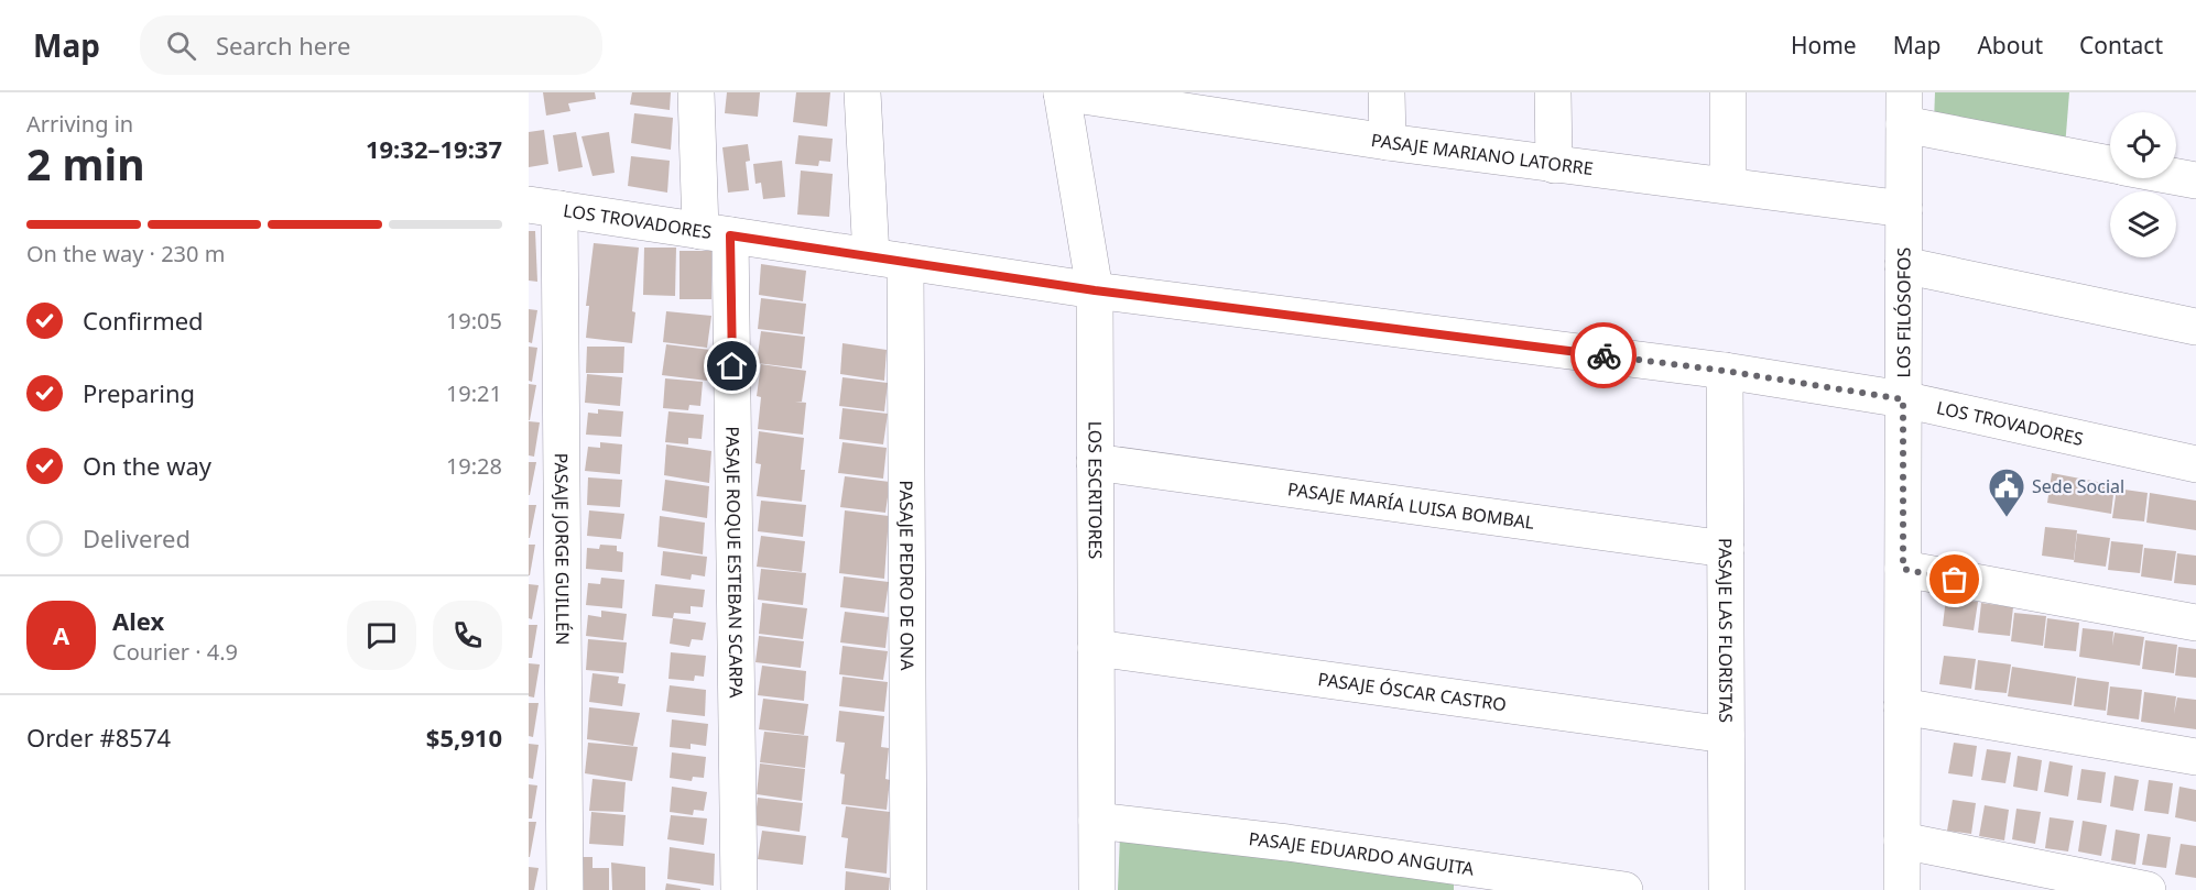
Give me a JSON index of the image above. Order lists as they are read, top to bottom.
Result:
{
  "streets": {
    "street": [
      "PASAJE MARIANO LATORRE",
      "LOS TROVADORES",
      "LOS FILÓSOFOS",
      "LOS ESCRITORES",
      "PASAJE MARÍA LUISA BOMBAL",
      "PASAJE JORGE GUILLÉN",
      "PASAJE ROQUE ESTEBAN SCARPA",
      "PASAJE PEDRO DE ONA",
      "PASAJE LAS FLORISTAS",
      "PASAJE ÓSCAR CASTRO",
      "PASAJE EDUARDO ANGUITA"
    ]
  },
  "crossings": [
    ["PASAJE MARIANO LATORRE", "LOS FILÓSOFOS"],
    ["PASAJE MARIANO LATORRE", "LOS ESCRITORES"],
    ["LOS TROVADORES", "LOS FILÓSOFOS"],
    ["LOS TROVADORES", "LOS ESCRITORES"],
    ["LOS TROVADORES", "PASAJE JORGE GUILLÉN"],
    ["LOS TROVADORES", "PASAJE ROQUE ESTEBAN SCARPA"],
    ["LOS TROVADORES", "PASAJE PEDRO DE ONA"],
    ["LOS TROVADORES", "PASAJE LAS FLORISTAS"],
    ["LOS ESCRITORES", "PASAJE MARÍA LUISA BOMBAL"],
    ["LOS ESCRITORES", "PASAJE ÓSCAR CASTRO"],
    ["LOS ESCRITORES", "PASAJE EDUARDO ANGUITA"],
    ["PASAJE MARÍA LUISA BOMBAL", "PASAJE LAS FLORISTAS"],
    ["PASAJE LAS FLORISTAS", "PASAJE ÓSCAR CASTRO"]
  ],
  "places": {
    "public building": ["Sede Social"]
  },
  "page": {
    "header": "Map",
    "search": "Search here",
    "nav": [
      "Home",
      "Map",
      "About",
      "Contact"
    ],
    "heading": ["2 min", "Arriving in", "19:32–19:37"],
    "panel": [
      "Alex",
      "Courier · 4.9",
      "Order #8574",
      "$5,910"
    ],
    "bar": "On the way · 230 m",
    "list": [
      ["Confirmed", "19:05"],
      ["Preparing", "19:21"],
      ["On the way", "19:28"],
      "Delivered"
    ],
    "round": "A"
  }
}
